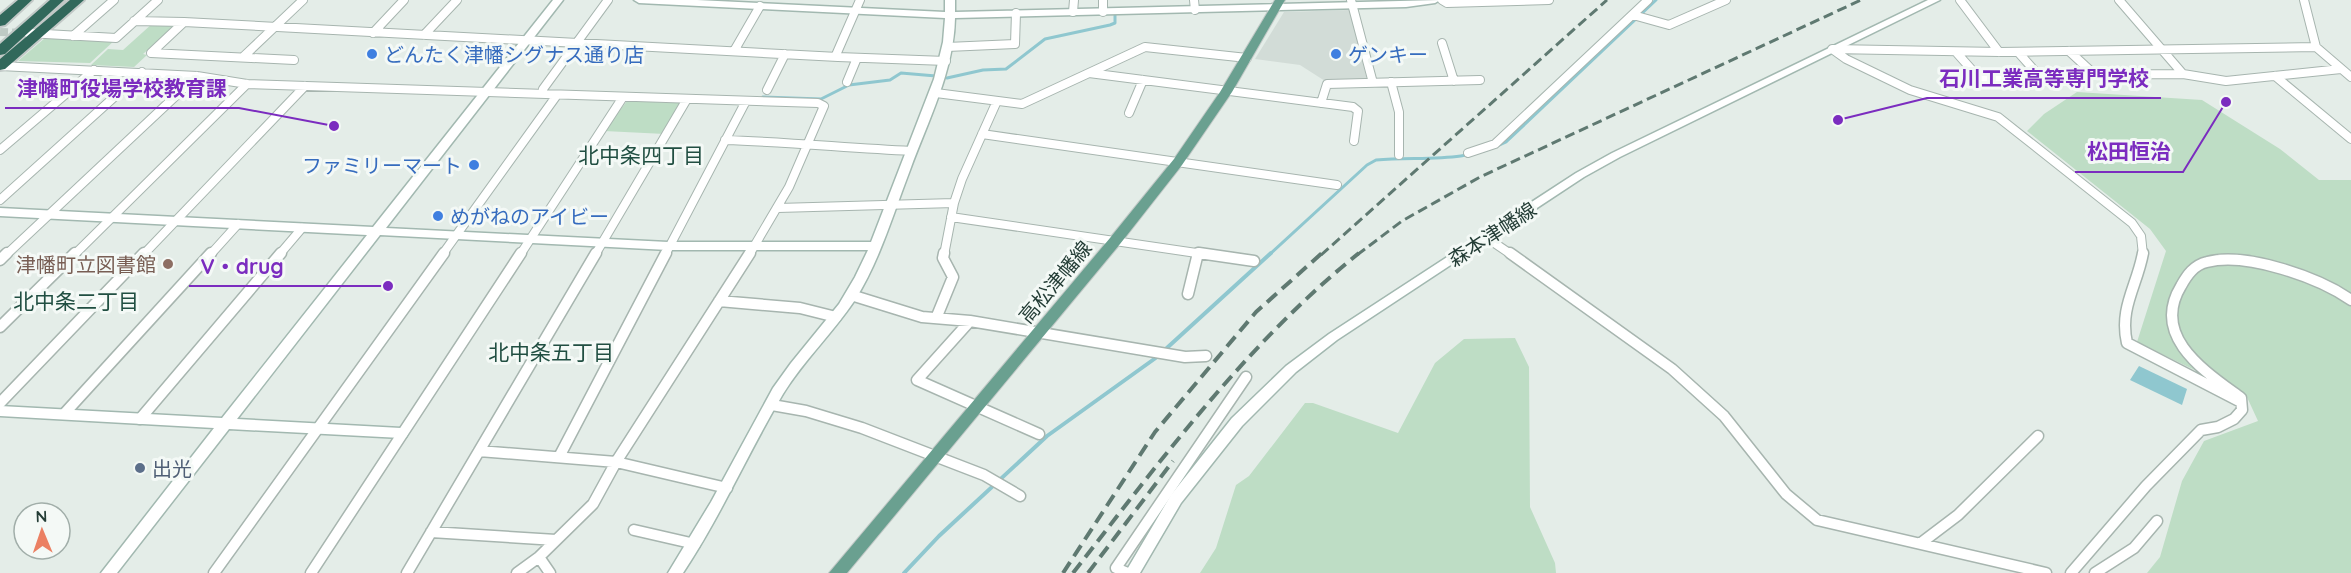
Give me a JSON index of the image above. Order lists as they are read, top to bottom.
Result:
{
  "streets": {
    "main road": ["高松津幡線"],
    "street": ["森本津幡線"]
  },
  "districts": ["北中条四丁目", "北中条二丁目", "北中条五丁目"],
  "places": [
    "どんたく津幡シグナス通り店",
    "ゲンキー",
    "松田恒治",
    "石川工業高等専門学校",
    "津幡町役場学校教育課",
    "ファミリーマート",
    "めがねのアイビー",
    "津幡町立図書館",
    "V・drug",
    "出光"
  ],
  "north": "top"
}
